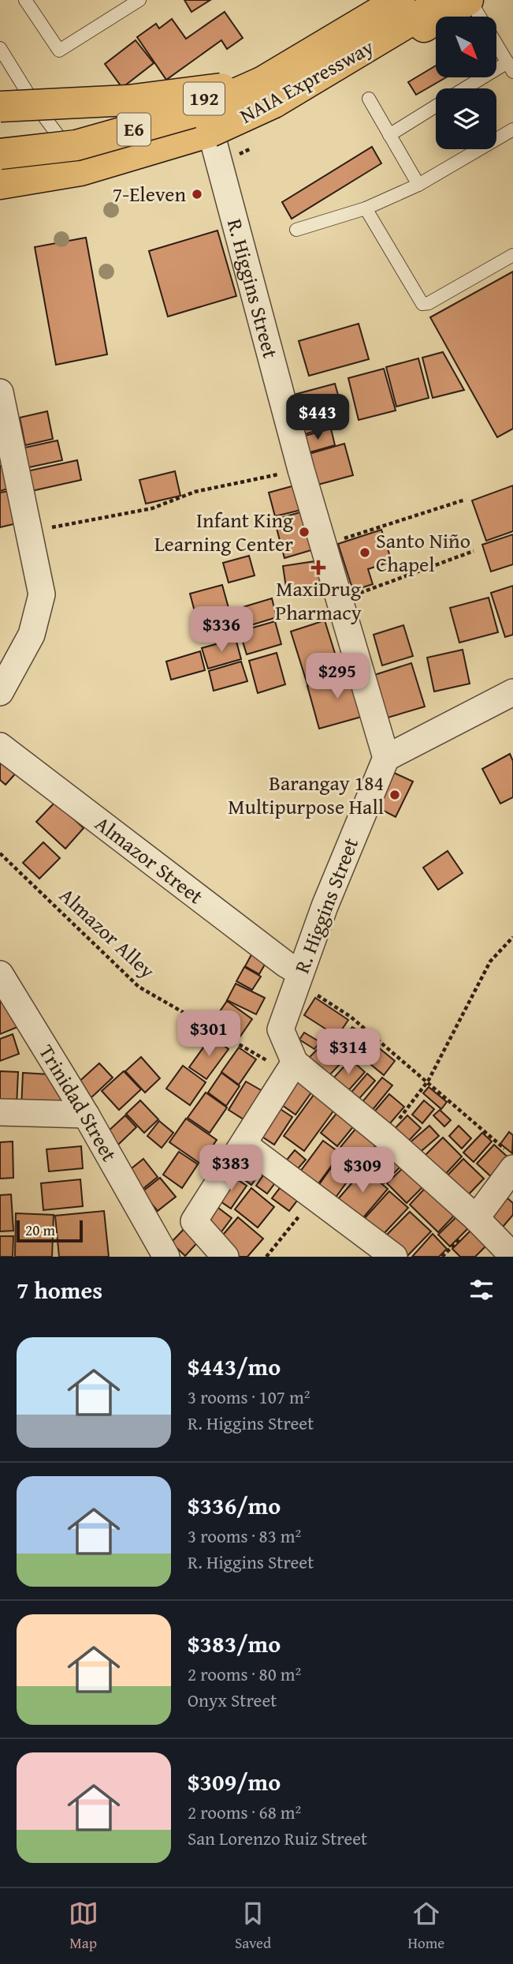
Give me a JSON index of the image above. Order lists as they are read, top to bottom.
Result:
{
  "streets": {
    "main road": ["NAIA Expressway", "192", "E6"],
    "street": ["R. Higgins Street", "Almazor Street", "Trinidad Street"],
    "path": ["Almazor Alley"]
  },
  "crossings": [
    ["192", "R. Higgins Street"],
    ["R. Higgins Street", "Almazor Street"],
    ["R. Higgins Street", "Almazor Alley"]
  ],
  "places": {
    "other": [
      "7-Eleven",
      "Infant King Learning Center",
      "Santo Niño Chapel",
      "Barangay 184 Multipurpose Hall"
    ],
    "health": ["MaxiDrug Pharmacy"]
  },
  "scale_bar": "20 m",
  "north": "bottom right",
  "page": {
    "price": [
      "$443",
      "$336",
      "$295",
      "$301",
      "$314",
      "$383",
      "$309"
    ],
    "scale": "20 m",
    "heading": "7 homes",
    "list": [
      {
        "name": "$443/mo",
        "note": "3 rooms · 107 m² · R. Higgins Street"
      },
      {
        "name": "$336/mo",
        "note": "3 rooms · 83 m² · R. Higgins Street"
      },
      {
        "name": "$383/mo",
        "note": "2 rooms · 80 m² · Onyx Street"
      },
      {
        "name": "$309/mo",
        "note": "2 rooms · 68 m² · San Lorenzo Ruiz Street"
      }
    ],
    "tabs": ["Map", "Saved", "Home"]
  }
}
